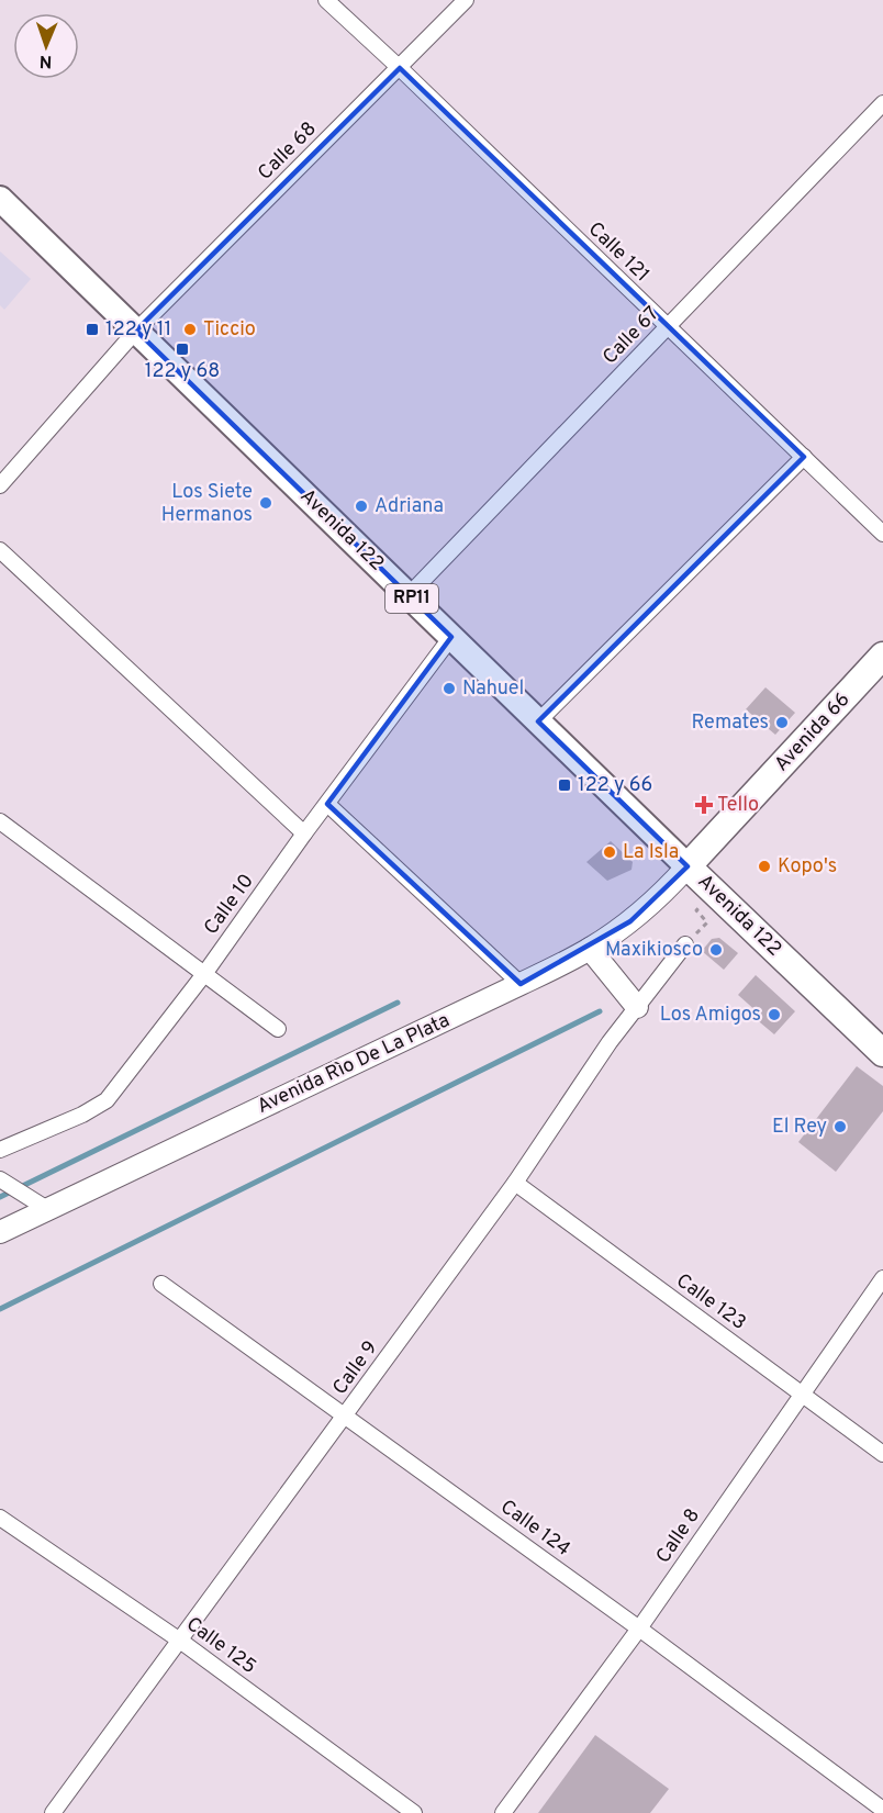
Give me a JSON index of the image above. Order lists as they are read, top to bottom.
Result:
{
  "streets": {
    "highway": ["Avenida 122", "RP11", "Avenida 66"],
    "main road": ["Avenida Rìo De La Plata"],
    "street": [
      "Calle 68",
      "Calle 121",
      "Calle 67",
      "Calle 10",
      "Calle 123",
      "Calle 9",
      "Calle 124",
      "Calle 8",
      "Calle 125"
    ]
  },
  "crossings": [
    ["Calle 68", "Calle 121"],
    ["Calle 68", "Avenida 122"],
    ["Calle 121", "Calle 67"],
    ["Calle 67", "Avenida 122"],
    ["Avenida 122", "Avenida 66"],
    ["Avenida 122", "Calle 10"],
    ["Avenida 122", "Avenida Rìo De La Plata"],
    ["Avenida 66", "Avenida Rìo De La Plata"],
    ["Calle 123", "Calle 9"],
    ["Calle 123", "Calle 8"],
    ["Calle 9", "Calle 124"],
    ["Calle 9", "Calle 125"],
    ["Calle 124", "Calle 8"]
  ],
  "places": {
    "transit": ["122 y 11", "122 y 68", "122 y 66"],
    "other": [
      "Ticcio",
      "Los Siete Hermanos",
      "Adriana",
      "Nahuel",
      "Remates",
      "La Isla",
      "Kopo's",
      "Maxikiosco",
      "Los Amigos",
      "El Rey"
    ],
    "health": ["Tello"]
  },
  "north": "bottom"
}
